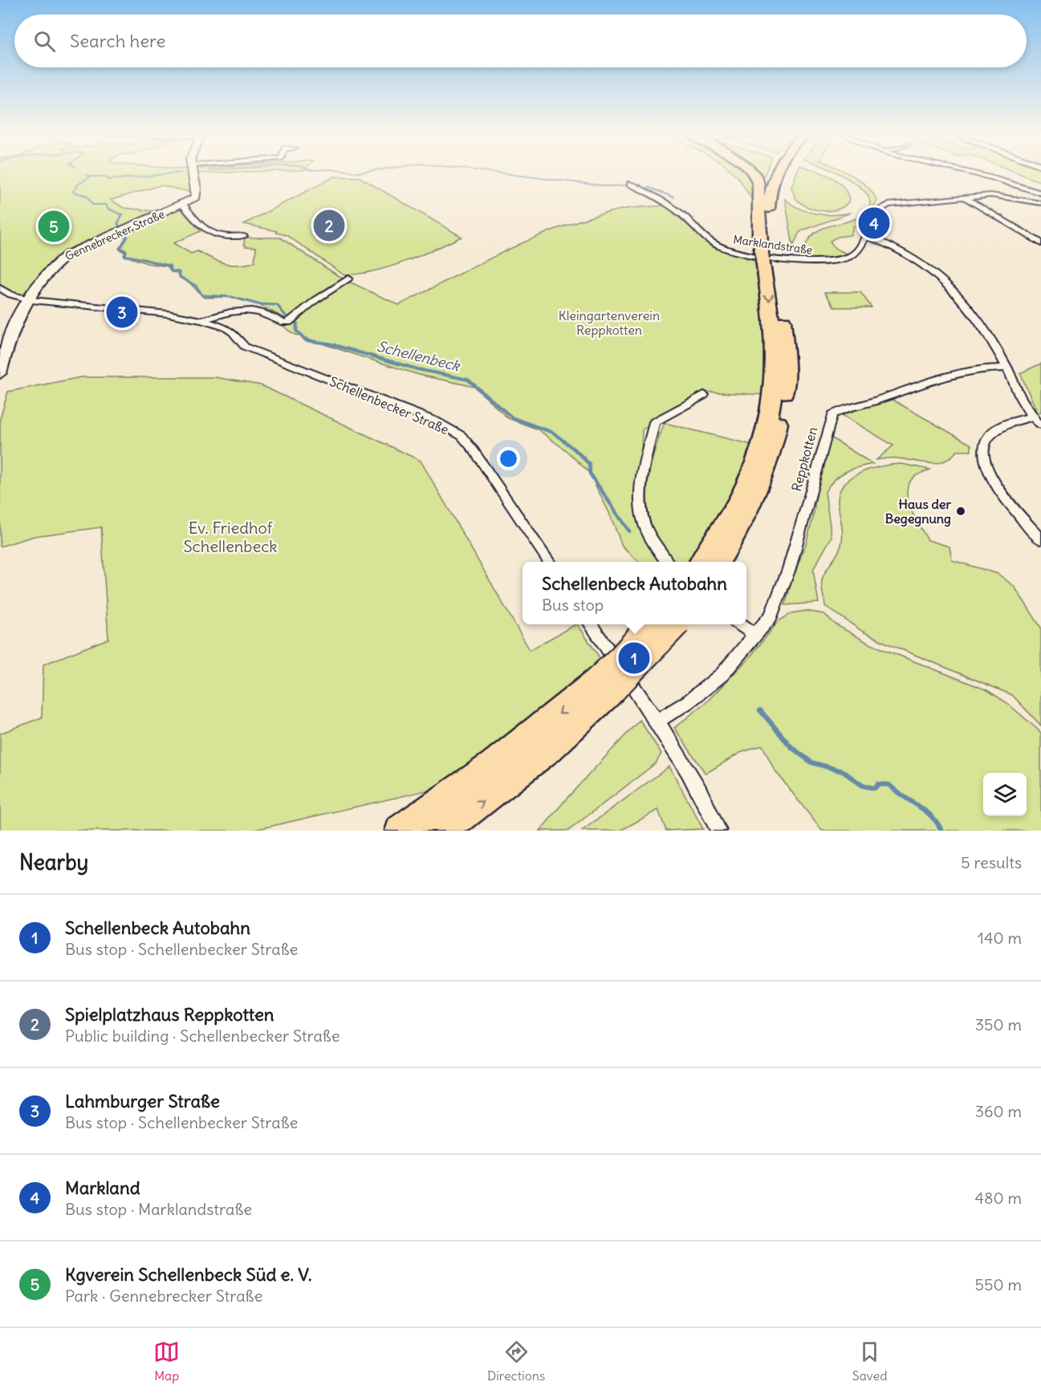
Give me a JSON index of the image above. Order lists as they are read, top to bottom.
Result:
{
  "streets": {
    "main road": ["Gennebrecker Straße"],
    "street": ["Marklandstraße", "Schellenbecker Straße", "Reppkotten"]
  },
  "crossings": [
    ["Gennebrecker Straße", "Schellenbecker Straße"]
  ],
  "water": ["Schellenbeck"],
  "parks": ["Kleingartenverein Reppkotten", "Ev. Friedhof Schellenbeck"],
  "places": ["Haus der Begegnung"],
  "page": {
    "search": "Search here",
    "pins": [
      "4",
      "2",
      "5",
      "3",
      "1"
    ],
    "popup": ["Schellenbeck Autobahn", "Bus stop"],
    "heading": ["Nearby", "5 results"],
    "list": [
      {
        "mark": "1",
        "name": "Schellenbeck Autobahn",
        "note": "Bus stop · Schellenbecker Straße",
        "value": "140 m"
      },
      {
        "mark": "2",
        "name": "Spielplatzhaus Reppkotten",
        "note": "Public building · Schellenbecker Straße",
        "value": "350 m"
      },
      {
        "mark": "3",
        "name": "Lahmburger Straße",
        "note": "Bus stop · Schellenbecker Straße",
        "value": "360 m"
      },
      {
        "mark": "4",
        "name": "Markland",
        "note": "Bus stop · Marklandstraße",
        "value": "480 m"
      },
      {
        "mark": "5",
        "name": "Kgverein Schellenbeck Süd e. V.",
        "note": "Park · Gennebrecker Straße",
        "value": "550 m"
      }
    ],
    "nav": ["Map", "Directions", "Saved"]
  }
}
